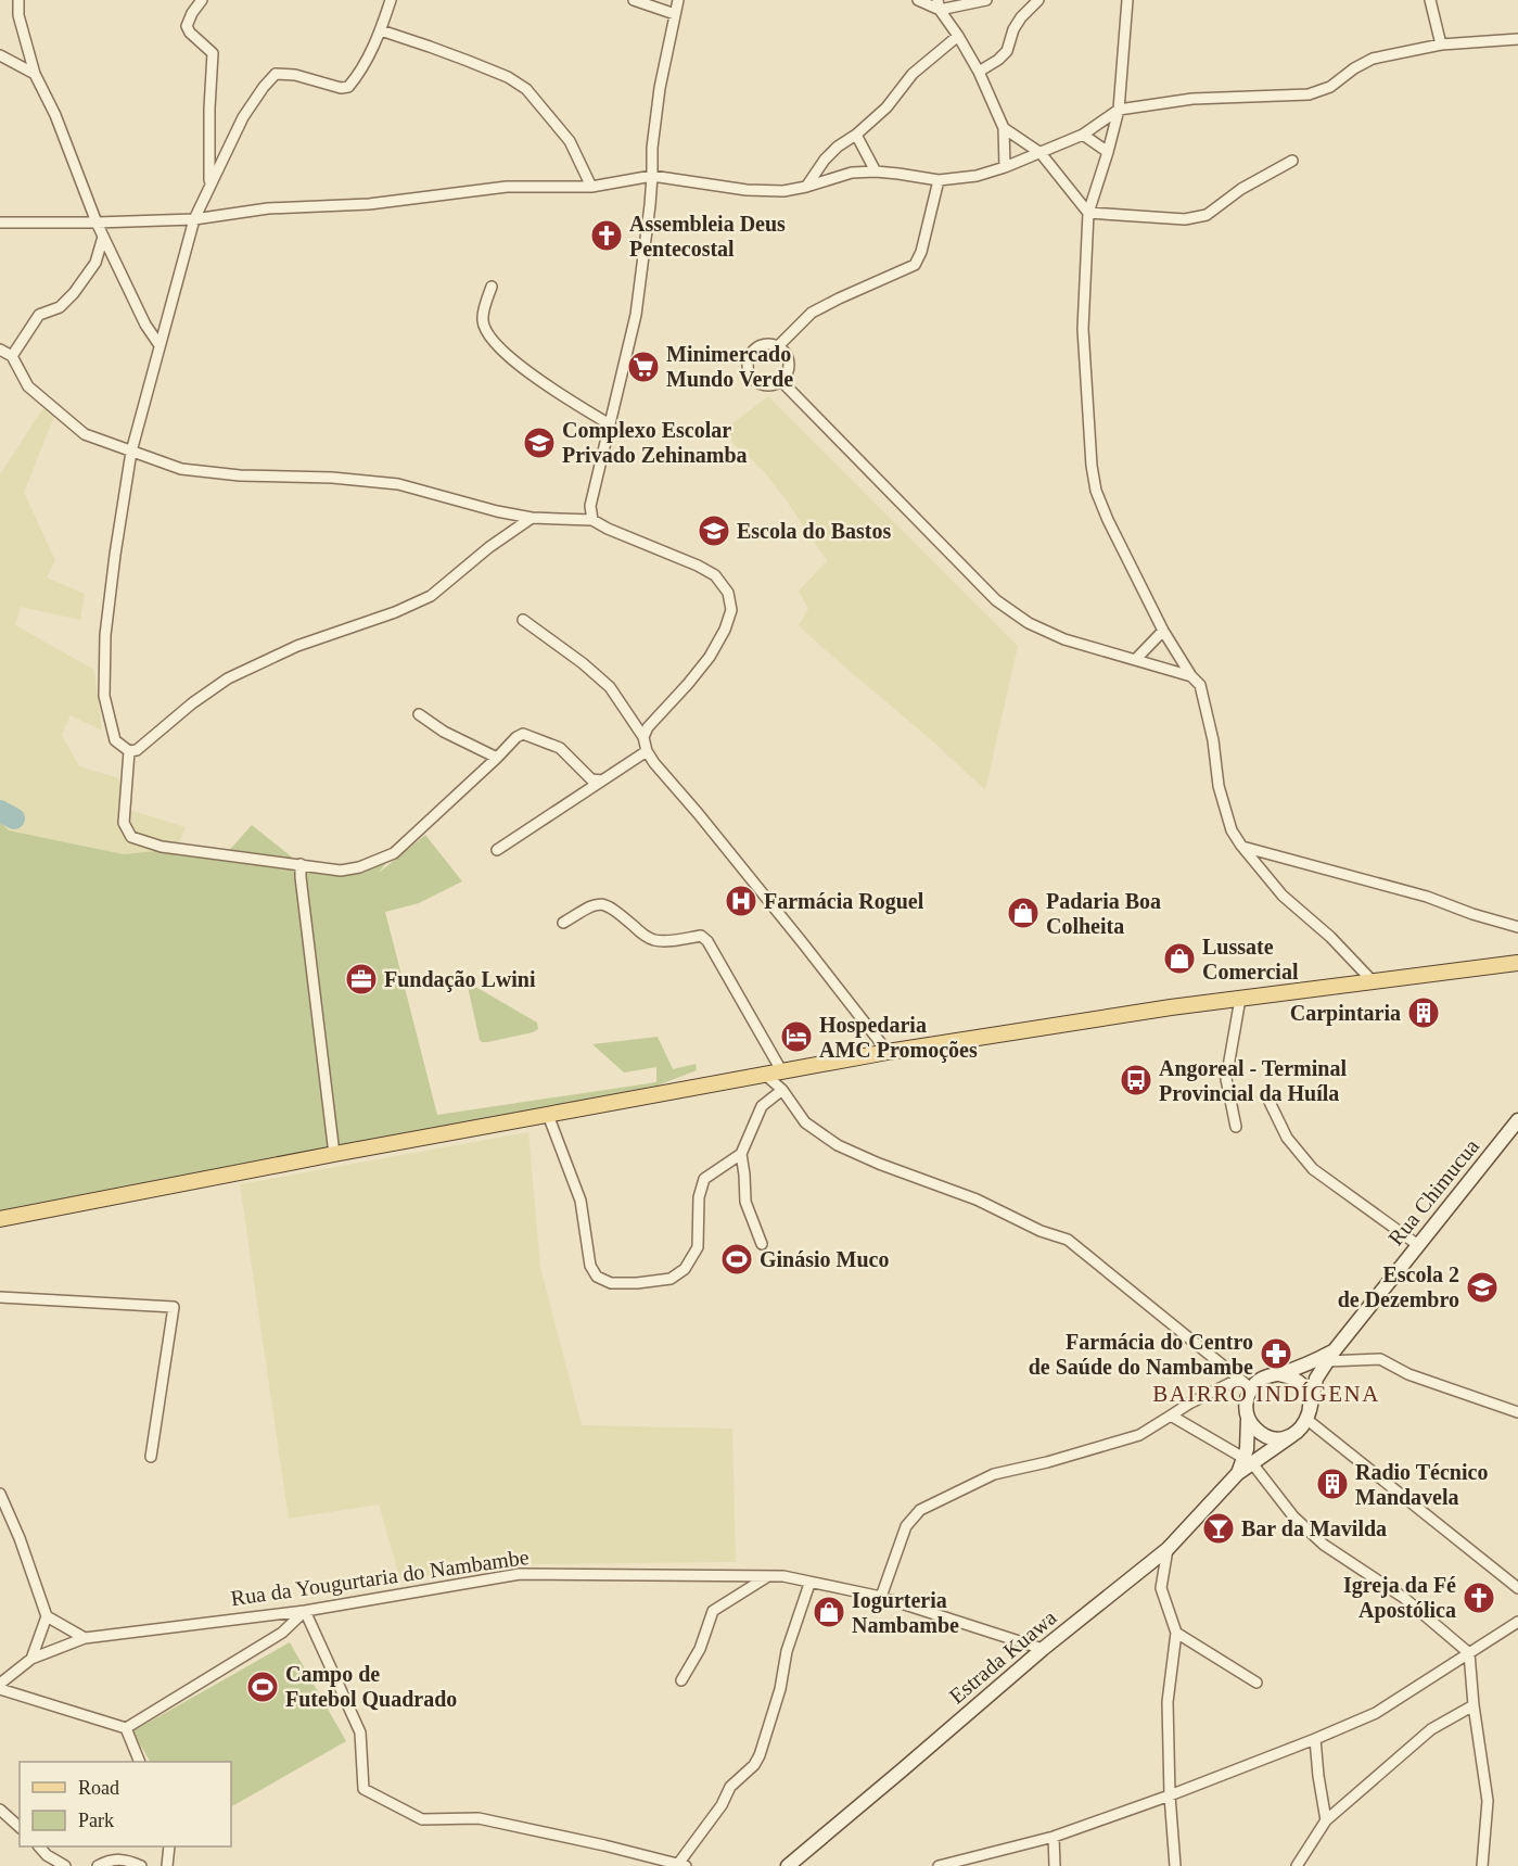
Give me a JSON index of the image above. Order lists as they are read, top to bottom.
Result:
{
  "streets": {
    "street": ["Rua Chimucua", "Rua da Yougurtaria do Nambambe", "Estrada Kuawa"]
  },
  "crossings": [
    ["Rua da Yougurtaria do Nambambe", "Estrada Kuawa"]
  ],
  "districts": ["BAIRRO INDÍGENA"],
  "places": {
    "church": ["Assembleia Deus Pentecostal", "Igreja da Fé Apostólica"],
    "supermarket": ["Minimercado Mundo Verde"],
    "school or university": ["Complexo Escolar Privado Zehinamba", "Escola do Bastos", "Escola 2 de Dezembro"],
    "hospital": ["Farmácia Roguel"],
    "shop": ["Padaria Boa Colheita", "Lussate Comercial", "Iogurteria Nambambe"],
    "office": ["Fundação Lwini"],
    "building": ["Carpintaria", "Radio Técnico Mandavela"],
    "hotel": ["Hospedaria AMC Promoções"],
    "bus stop": ["Angoreal - Terminal Provincial da Huíla"],
    "sports": ["Ginásio Muco", "Campo de Futebol Quadrado"],
    "pharmacy": ["Farmácia do Centro de Saúde do Nambambe"],
    "bar": ["Bar da Mavilda"]
  },
  "legend": ["Road", "Park"]
}
